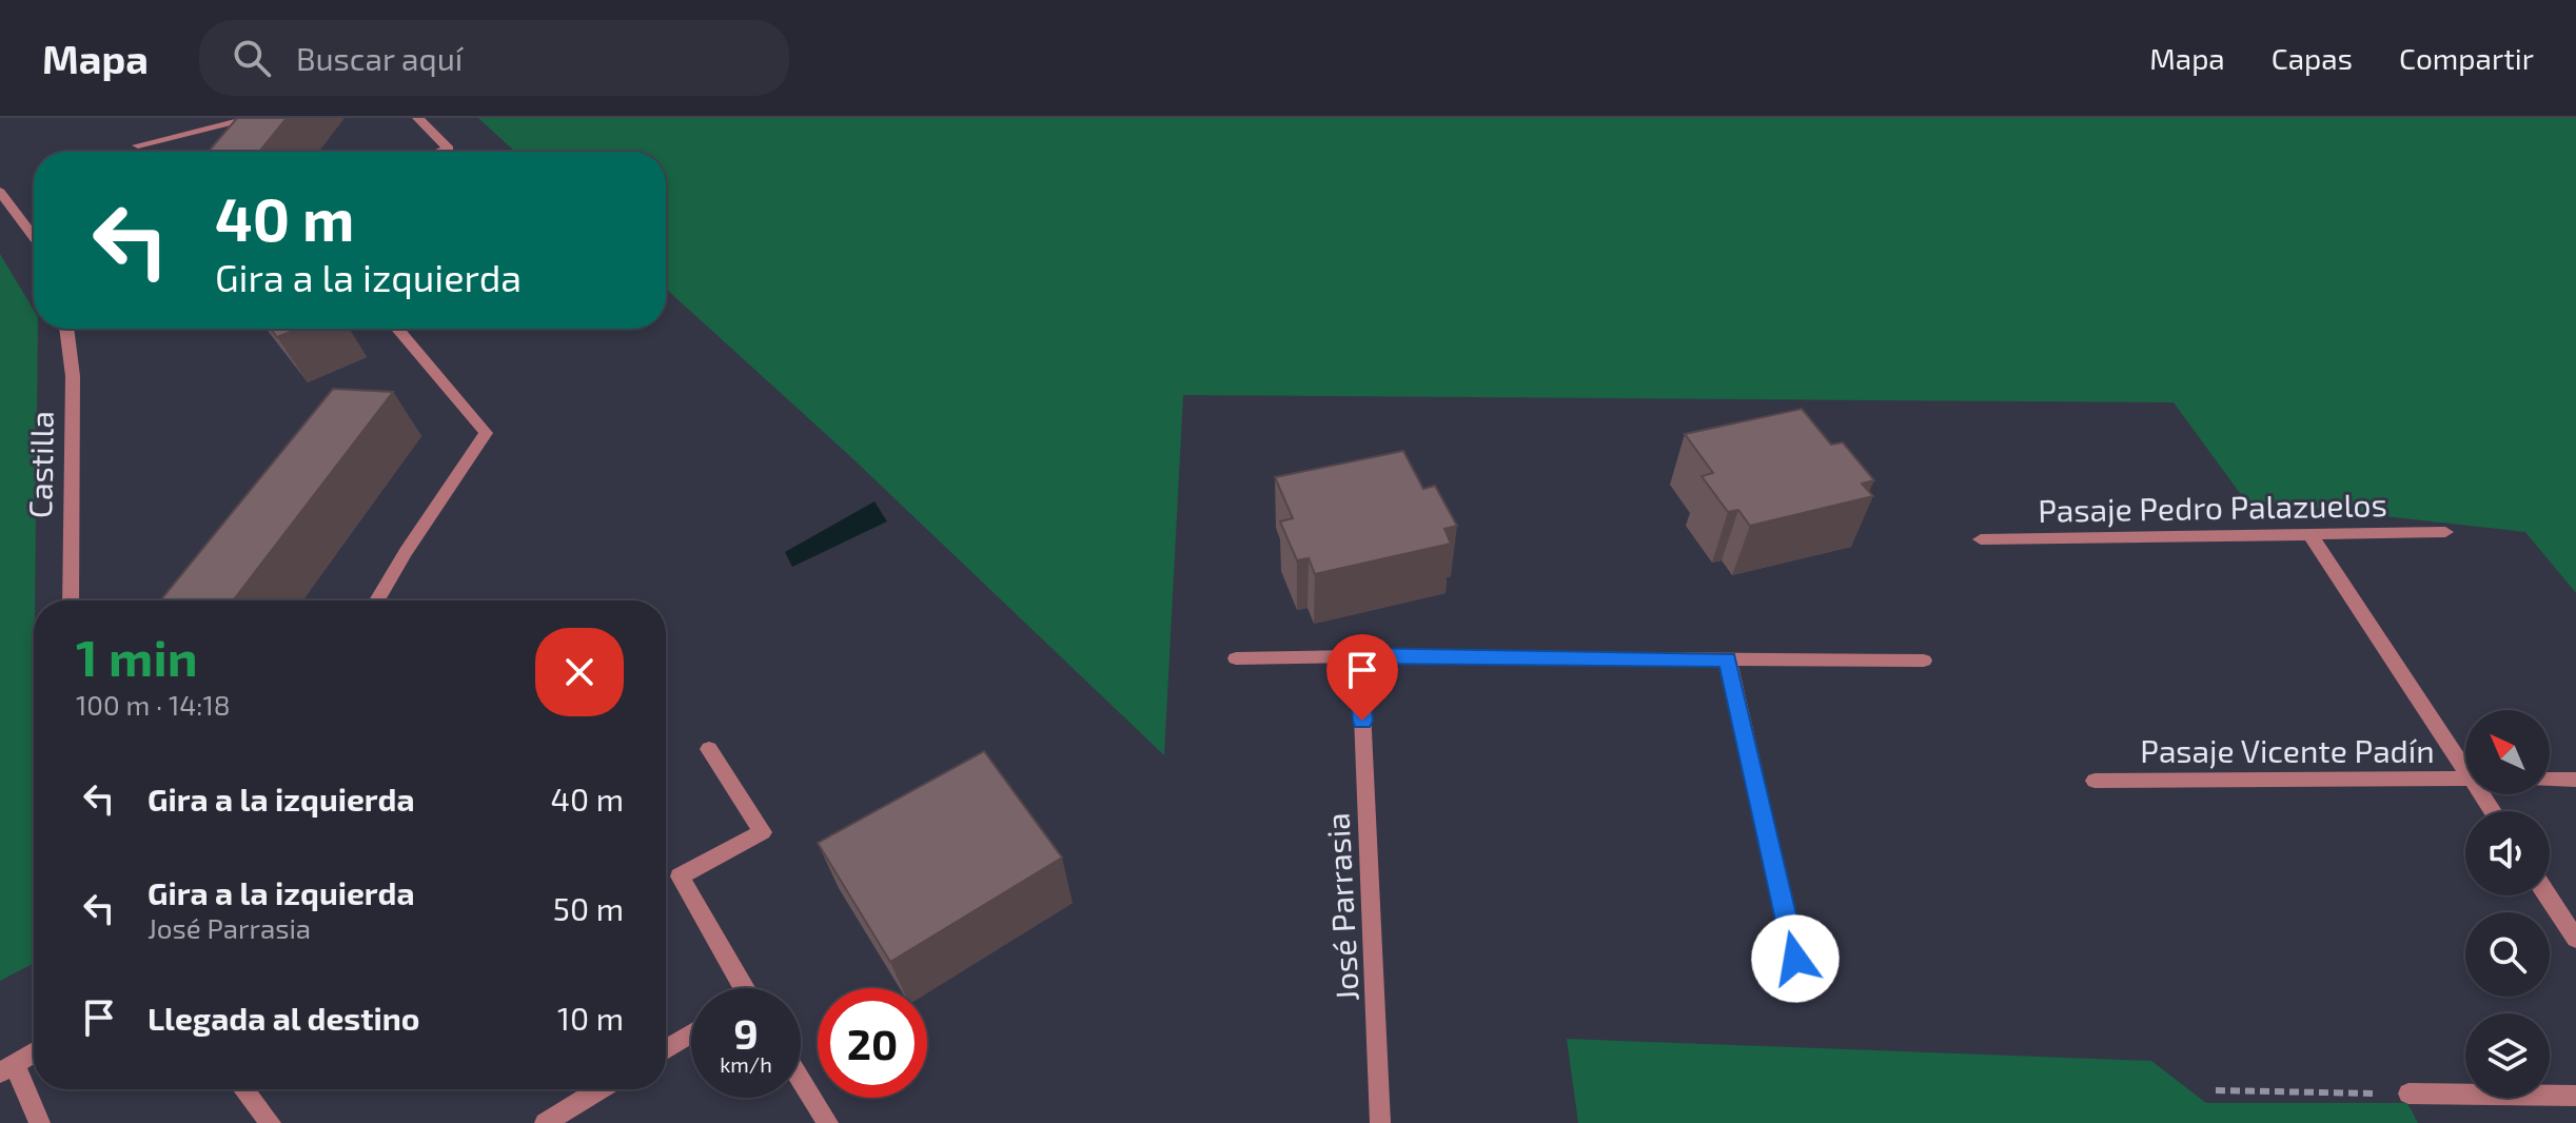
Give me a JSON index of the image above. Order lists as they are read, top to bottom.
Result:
{
  "streets": {
    "street": [
      "Castilla",
      "Pasaje Pedro Palazuelos",
      "Pasaje Vicente Padín",
      "José Parrasia"
    ]
  },
  "north": "top left",
  "page": {
    "header": "Mapa",
    "search": "Buscar aquí",
    "nav": ["Mapa", "Capas", "Compartir"],
    "turn": ["40 m", "Gira a la izquierda"],
    "heading": ["1 min", "100 m · 14:18"],
    "list": [
      {
        "name": "Gira a la izquierda",
        "value": "40 m"
      },
      {
        "name": "Gira a la izquierda",
        "note": "José Parrasia",
        "value": "50 m"
      },
      {
        "name": "Llegada al destino",
        "value": "10 m"
      }
    ],
    "speed": "9 km/h",
    "limit": "20"
  }
}
